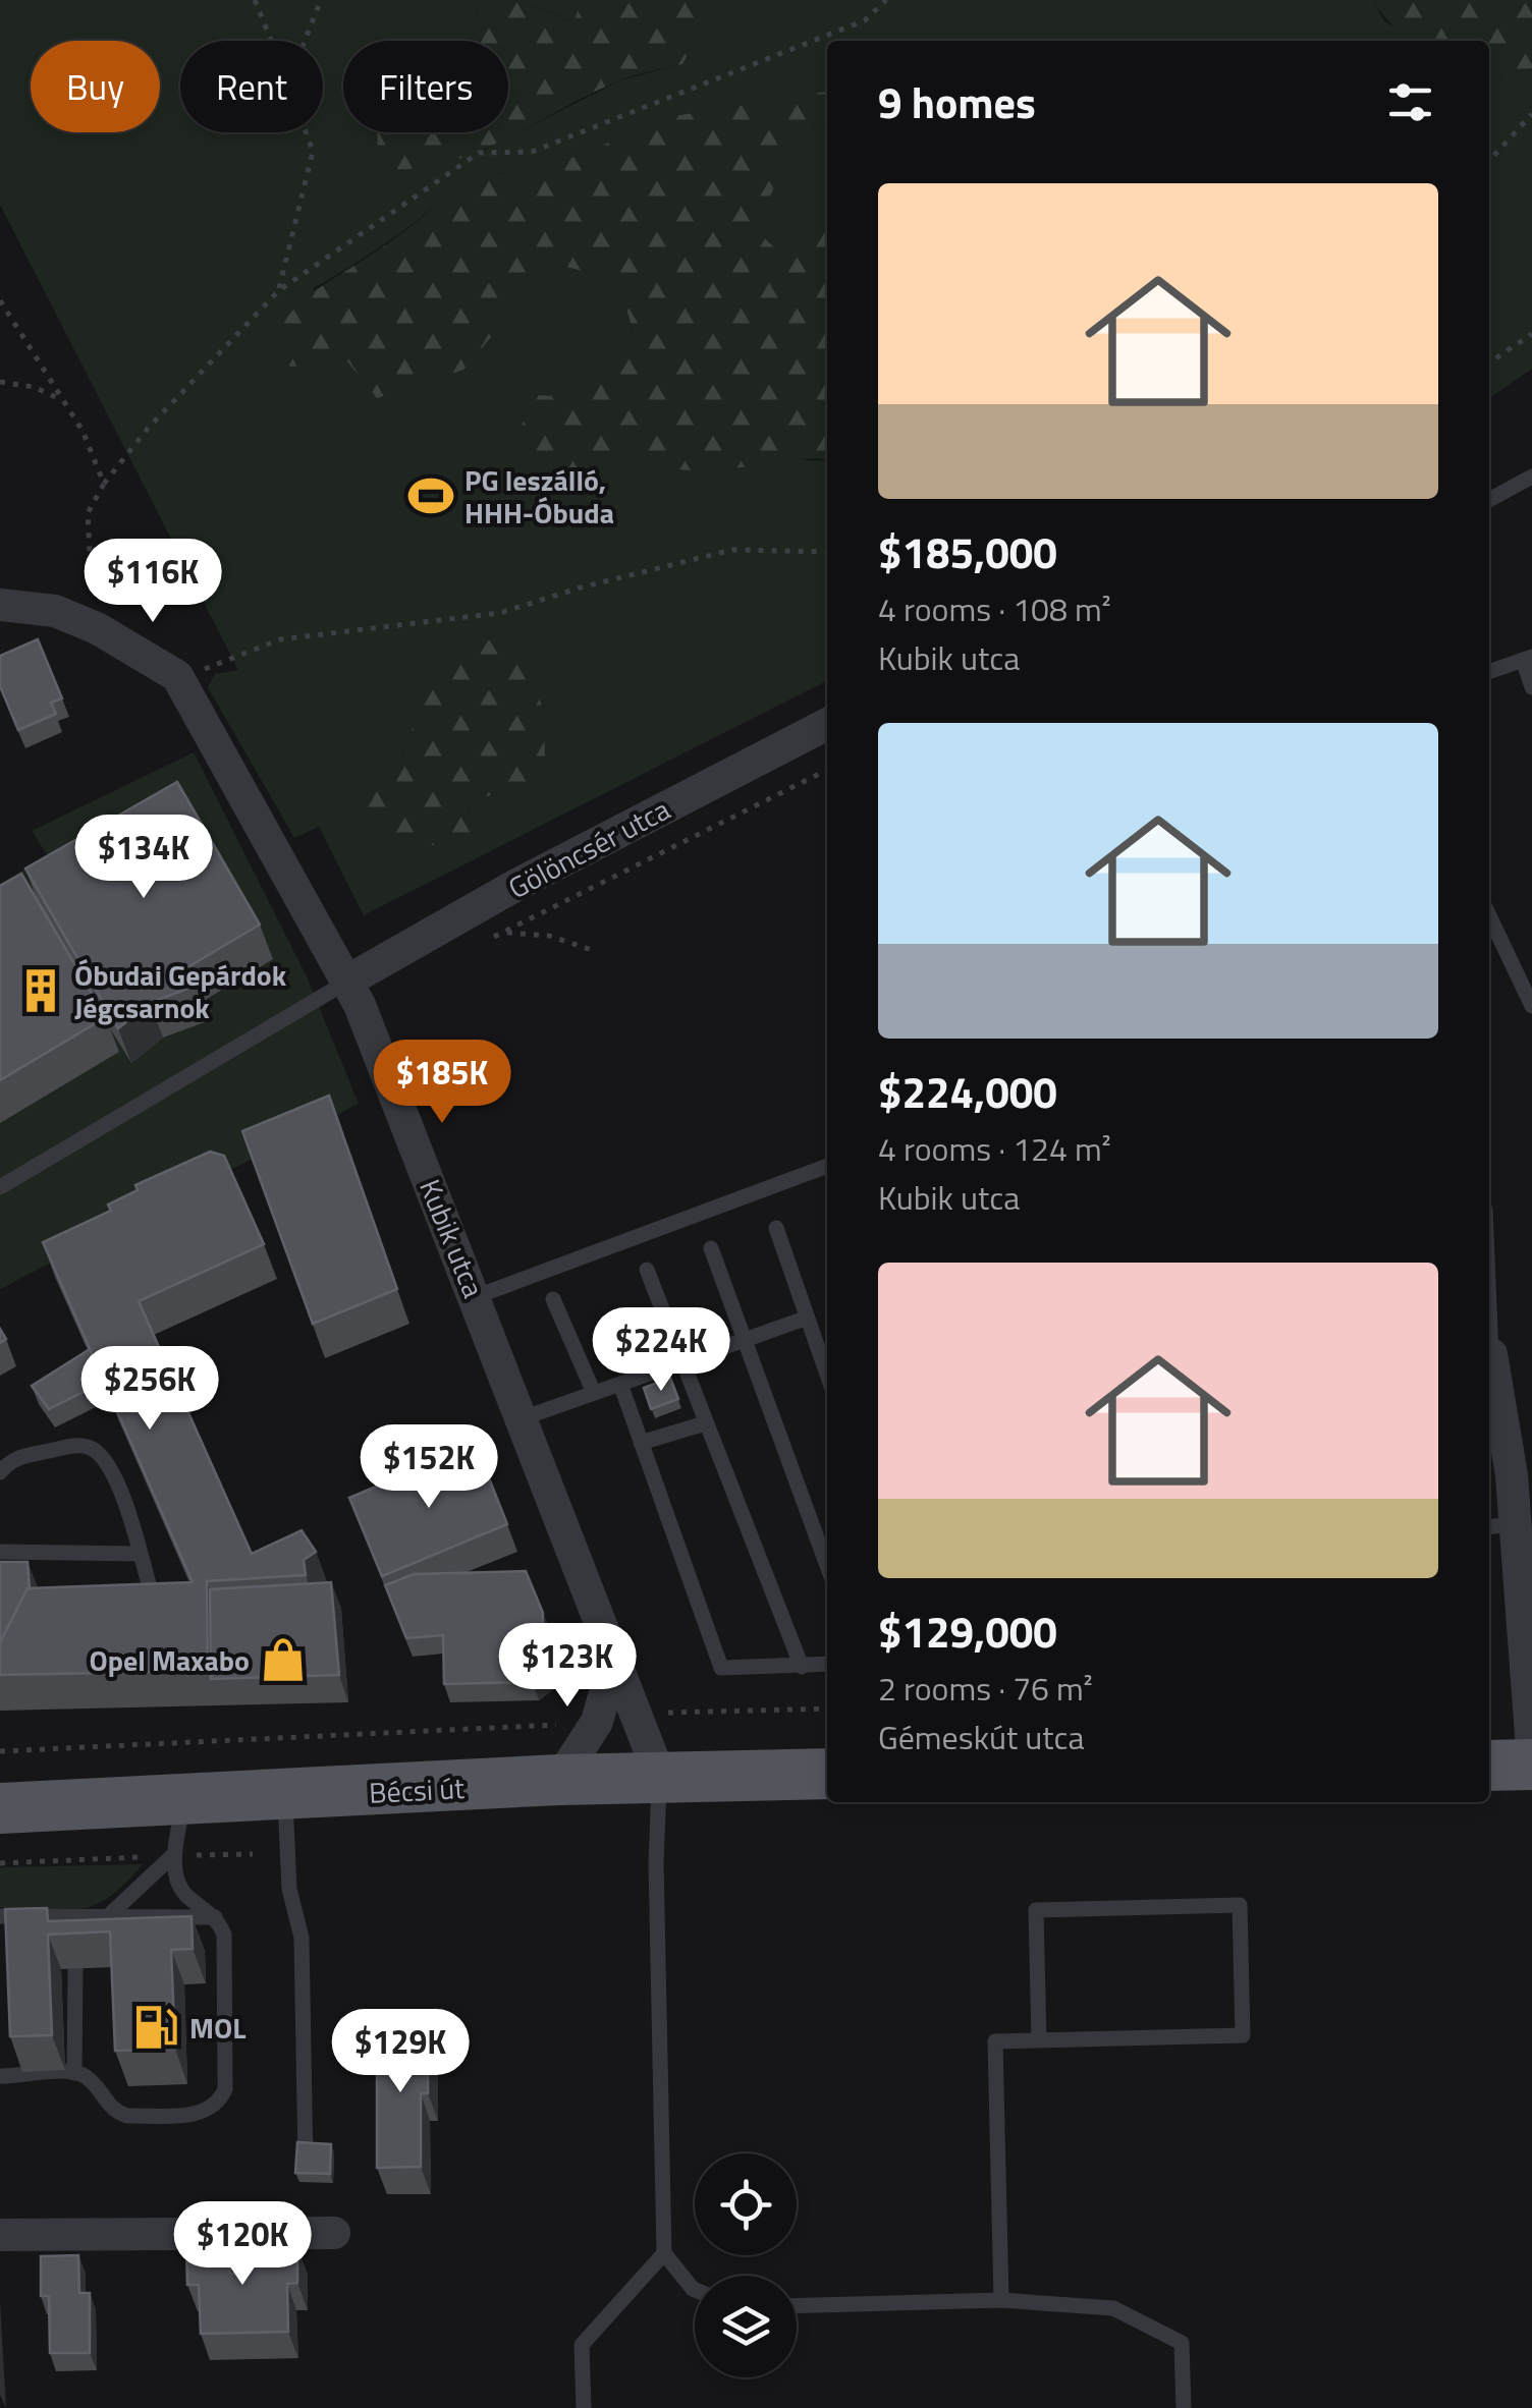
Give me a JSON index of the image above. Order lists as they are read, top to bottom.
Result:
{
  "streets": {
    "main road": ["Bécsi út"],
    "street": ["Gölöncsér utca", "Kubik utca"]
  },
  "crossings": [
    ["Gölöncsér utca", "Kubik utca"],
    ["Kubik utca", "Bécsi út"]
  ],
  "places": {
    "sports": ["PG leszálló, HHH-Óbuda"],
    "building": ["Óbudai Gepárdok Jégcsarnok"],
    "shop": ["Opel Maxabo"],
    "fuel station": ["MOL"]
  },
  "page": {
    "chip": ["Buy", "Rent", "Filters"],
    "heading": "9 homes",
    "list": [
      {
        "name": "$185,000",
        "note": "4 rooms · 108 m² · Kubik utca"
      },
      {
        "name": "$224,000",
        "note": "4 rooms · 124 m² · Kubik utca"
      },
      {
        "name": "$129,000",
        "note": "2 rooms · 76 m² · Gémeskút utca"
      }
    ],
    "price": [
      "$116K",
      "$134K",
      "$185K",
      "$224K",
      "$256K",
      "$152K",
      "$123K",
      "$129K",
      "$120K"
    ]
  }
}
